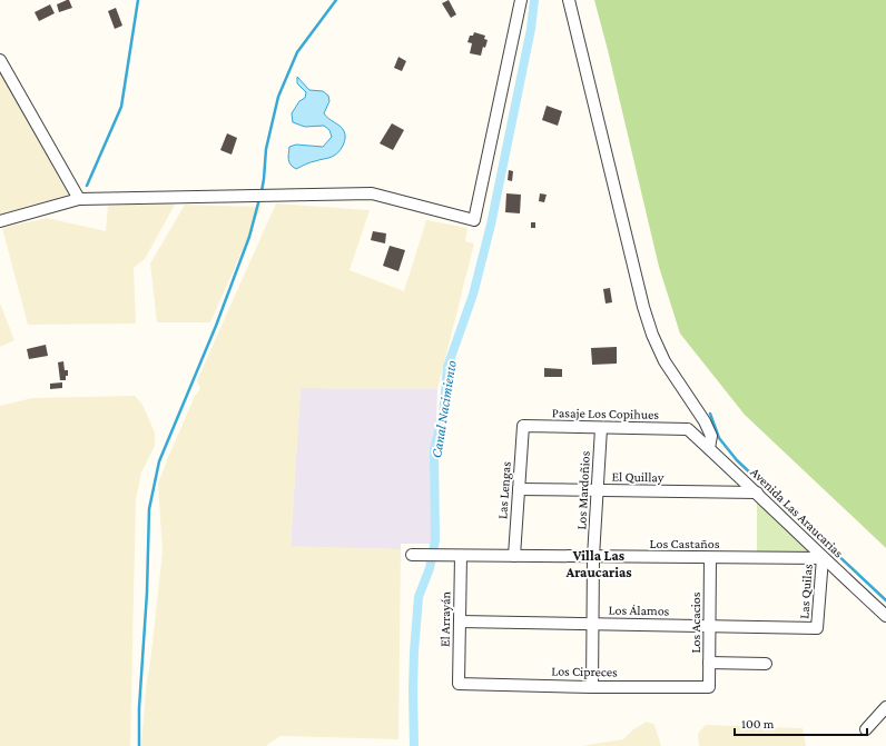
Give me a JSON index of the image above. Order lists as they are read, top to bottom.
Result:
{
  "streets": {
    "street": [
      "Pasaje Los Copihues",
      "El Quillay",
      "Las Lengas",
      "Los Mardoñios",
      "Avenida Las Araucarias",
      "Los Castaños",
      "Las Quilas",
      "Los Álamos",
      "El Arrayán",
      "Los Acacios",
      "Los Cipreces"
    ]
  },
  "crossings": [
    ["Pasaje Los Copihues", "Las Lengas"],
    ["Pasaje Los Copihues", "Los Mardoñios"],
    ["Pasaje Los Copihues", "Avenida Las Araucarias"],
    ["El Quillay", "Las Lengas"],
    ["El Quillay", "Los Mardoñios"],
    ["El Quillay", "Avenida Las Araucarias"],
    ["Las Lengas", "Los Castaños"],
    ["Los Mardoñios", "Los Castaños"],
    ["Los Mardoñios", "Los Álamos"],
    ["Los Mardoñios", "Los Cipreces"],
    ["Avenida Las Araucarias", "Los Castaños"],
    ["Avenida Las Araucarias", "Las Quilas"],
    ["Los Castaños", "Las Quilas"],
    ["Los Castaños", "El Arrayán"],
    ["Los Castaños", "Los Acacios"],
    ["Las Quilas", "Los Álamos"],
    ["Los Álamos", "El Arrayán"],
    ["Los Álamos", "Los Acacios"],
    ["El Arrayán", "Los Cipreces"],
    ["Los Acacios", "Los Cipreces"]
  ],
  "districts": ["Villa Las Araucarias"],
  "water": ["Canal Nacimiento"],
  "scale_bar": "100 m"
}
